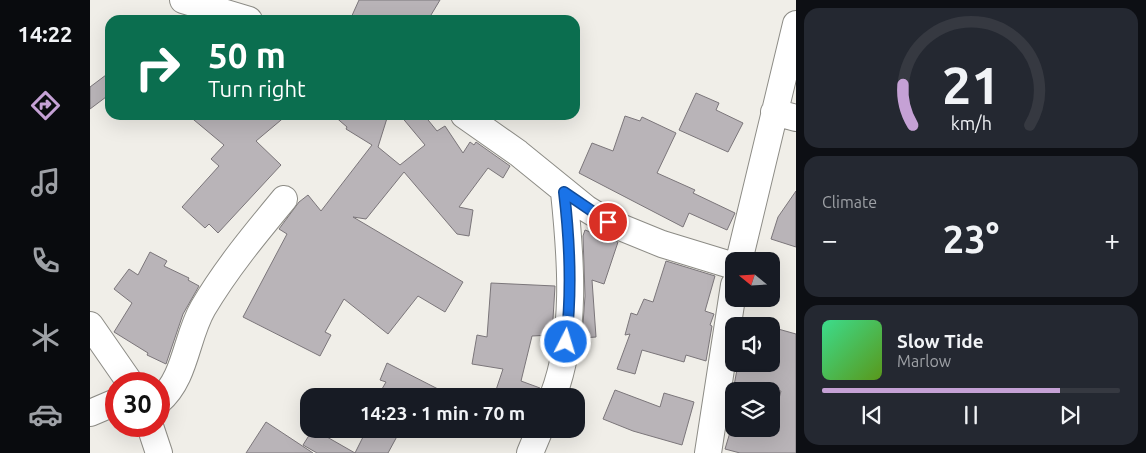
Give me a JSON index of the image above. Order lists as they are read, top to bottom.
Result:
{
  "north": "left",
  "page": {
    "tabs": "14:22",
    "turn": ["50 m", "Turn right"],
    "tile": "Climate",
    "heat": ["−", "23°", "+"],
    "song": ["Slow Tide", "Marlow"],
    "limit": "30",
    "trip": "14:23 · 1 min · 70 m",
    "gauge": ["21", "km/h"]
  }
}
